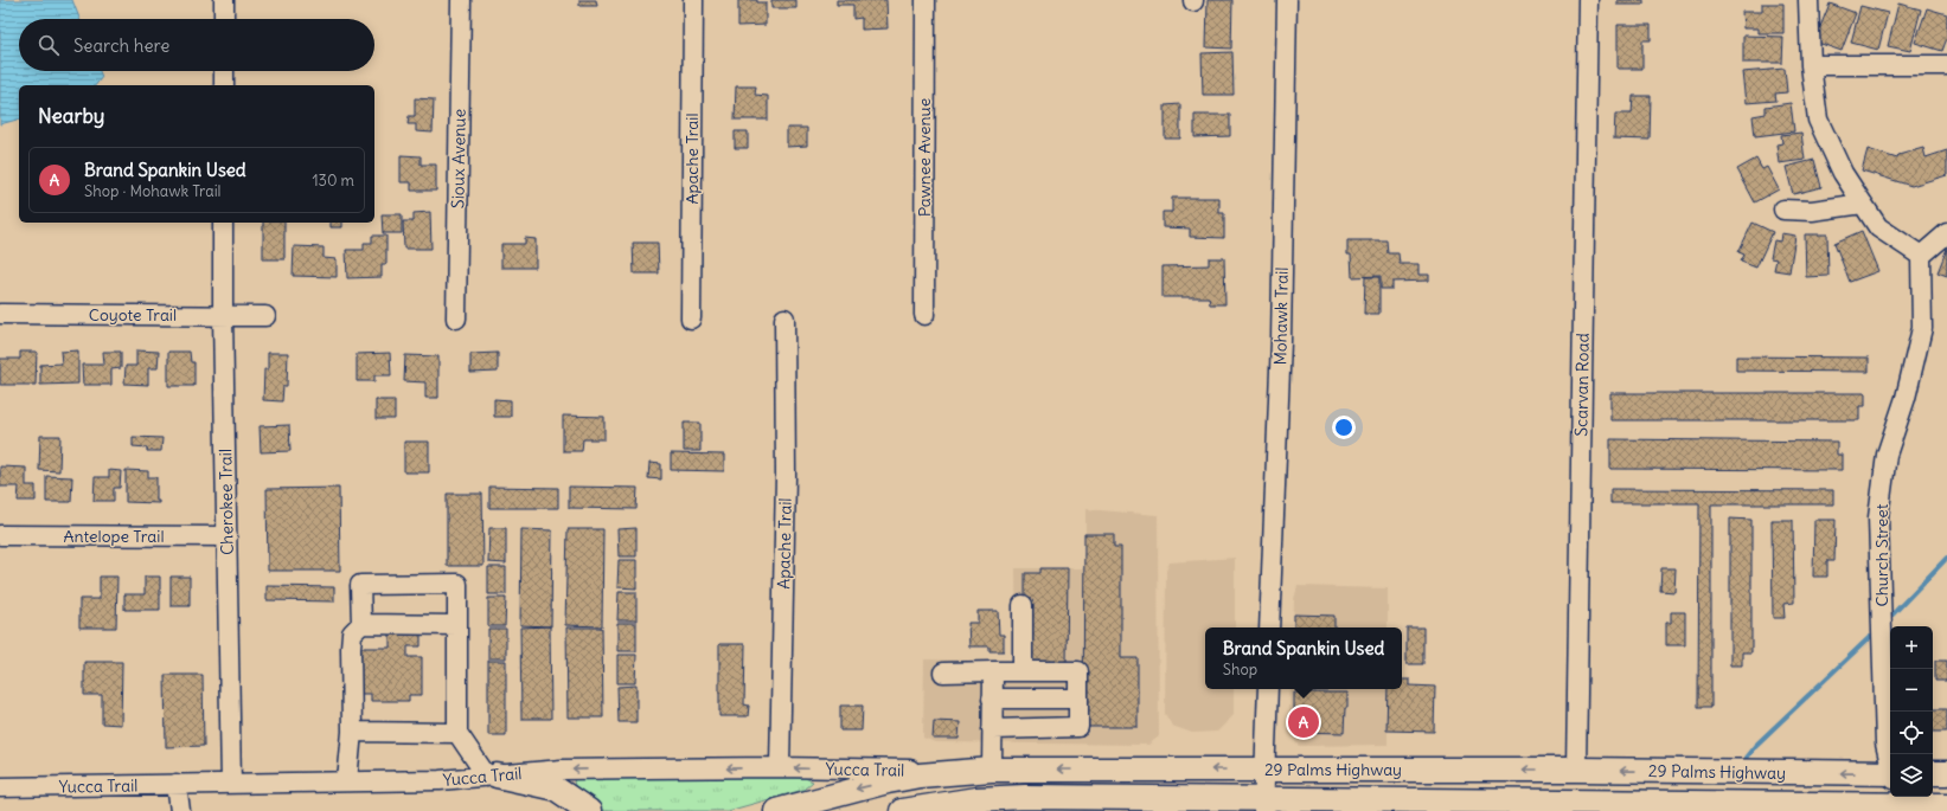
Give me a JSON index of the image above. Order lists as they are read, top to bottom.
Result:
{
  "streets": {
    "main road": ["29 Palms Highway"],
    "street": [
      "Pawnee Avenue",
      "Sioux Avenue",
      "Apache Trail",
      "Coyote Trail",
      "Mohawk Trail",
      "Scarvan Road",
      "Cherokee Trail",
      "Antelope Trail",
      "Church Street",
      "Yucca Trail"
    ]
  },
  "crossings": [
    ["Apache Trail", "Yucca Trail"],
    ["Coyote Trail", "Cherokee Trail"],
    ["Scarvan Road", "29 Palms Highway"],
    ["Cherokee Trail", "Antelope Trail"],
    ["Cherokee Trail", "Yucca Trail"],
    ["Yucca Trail", "29 Palms Highway"]
  ],
  "one_way": ["Yucca Trail"],
  "page": {
    "search": "Search here",
    "heading": "Nearby",
    "list": [
      {
        "mark": "A",
        "name": "Brand Spankin Used",
        "note": "Shop · Mohawk Trail",
        "value": "130 m"
      }
    ],
    "map_buttons": ["+", "−"],
    "popup": ["Brand Spankin Used", "Shop"],
    "pins": "A"
  }
}
